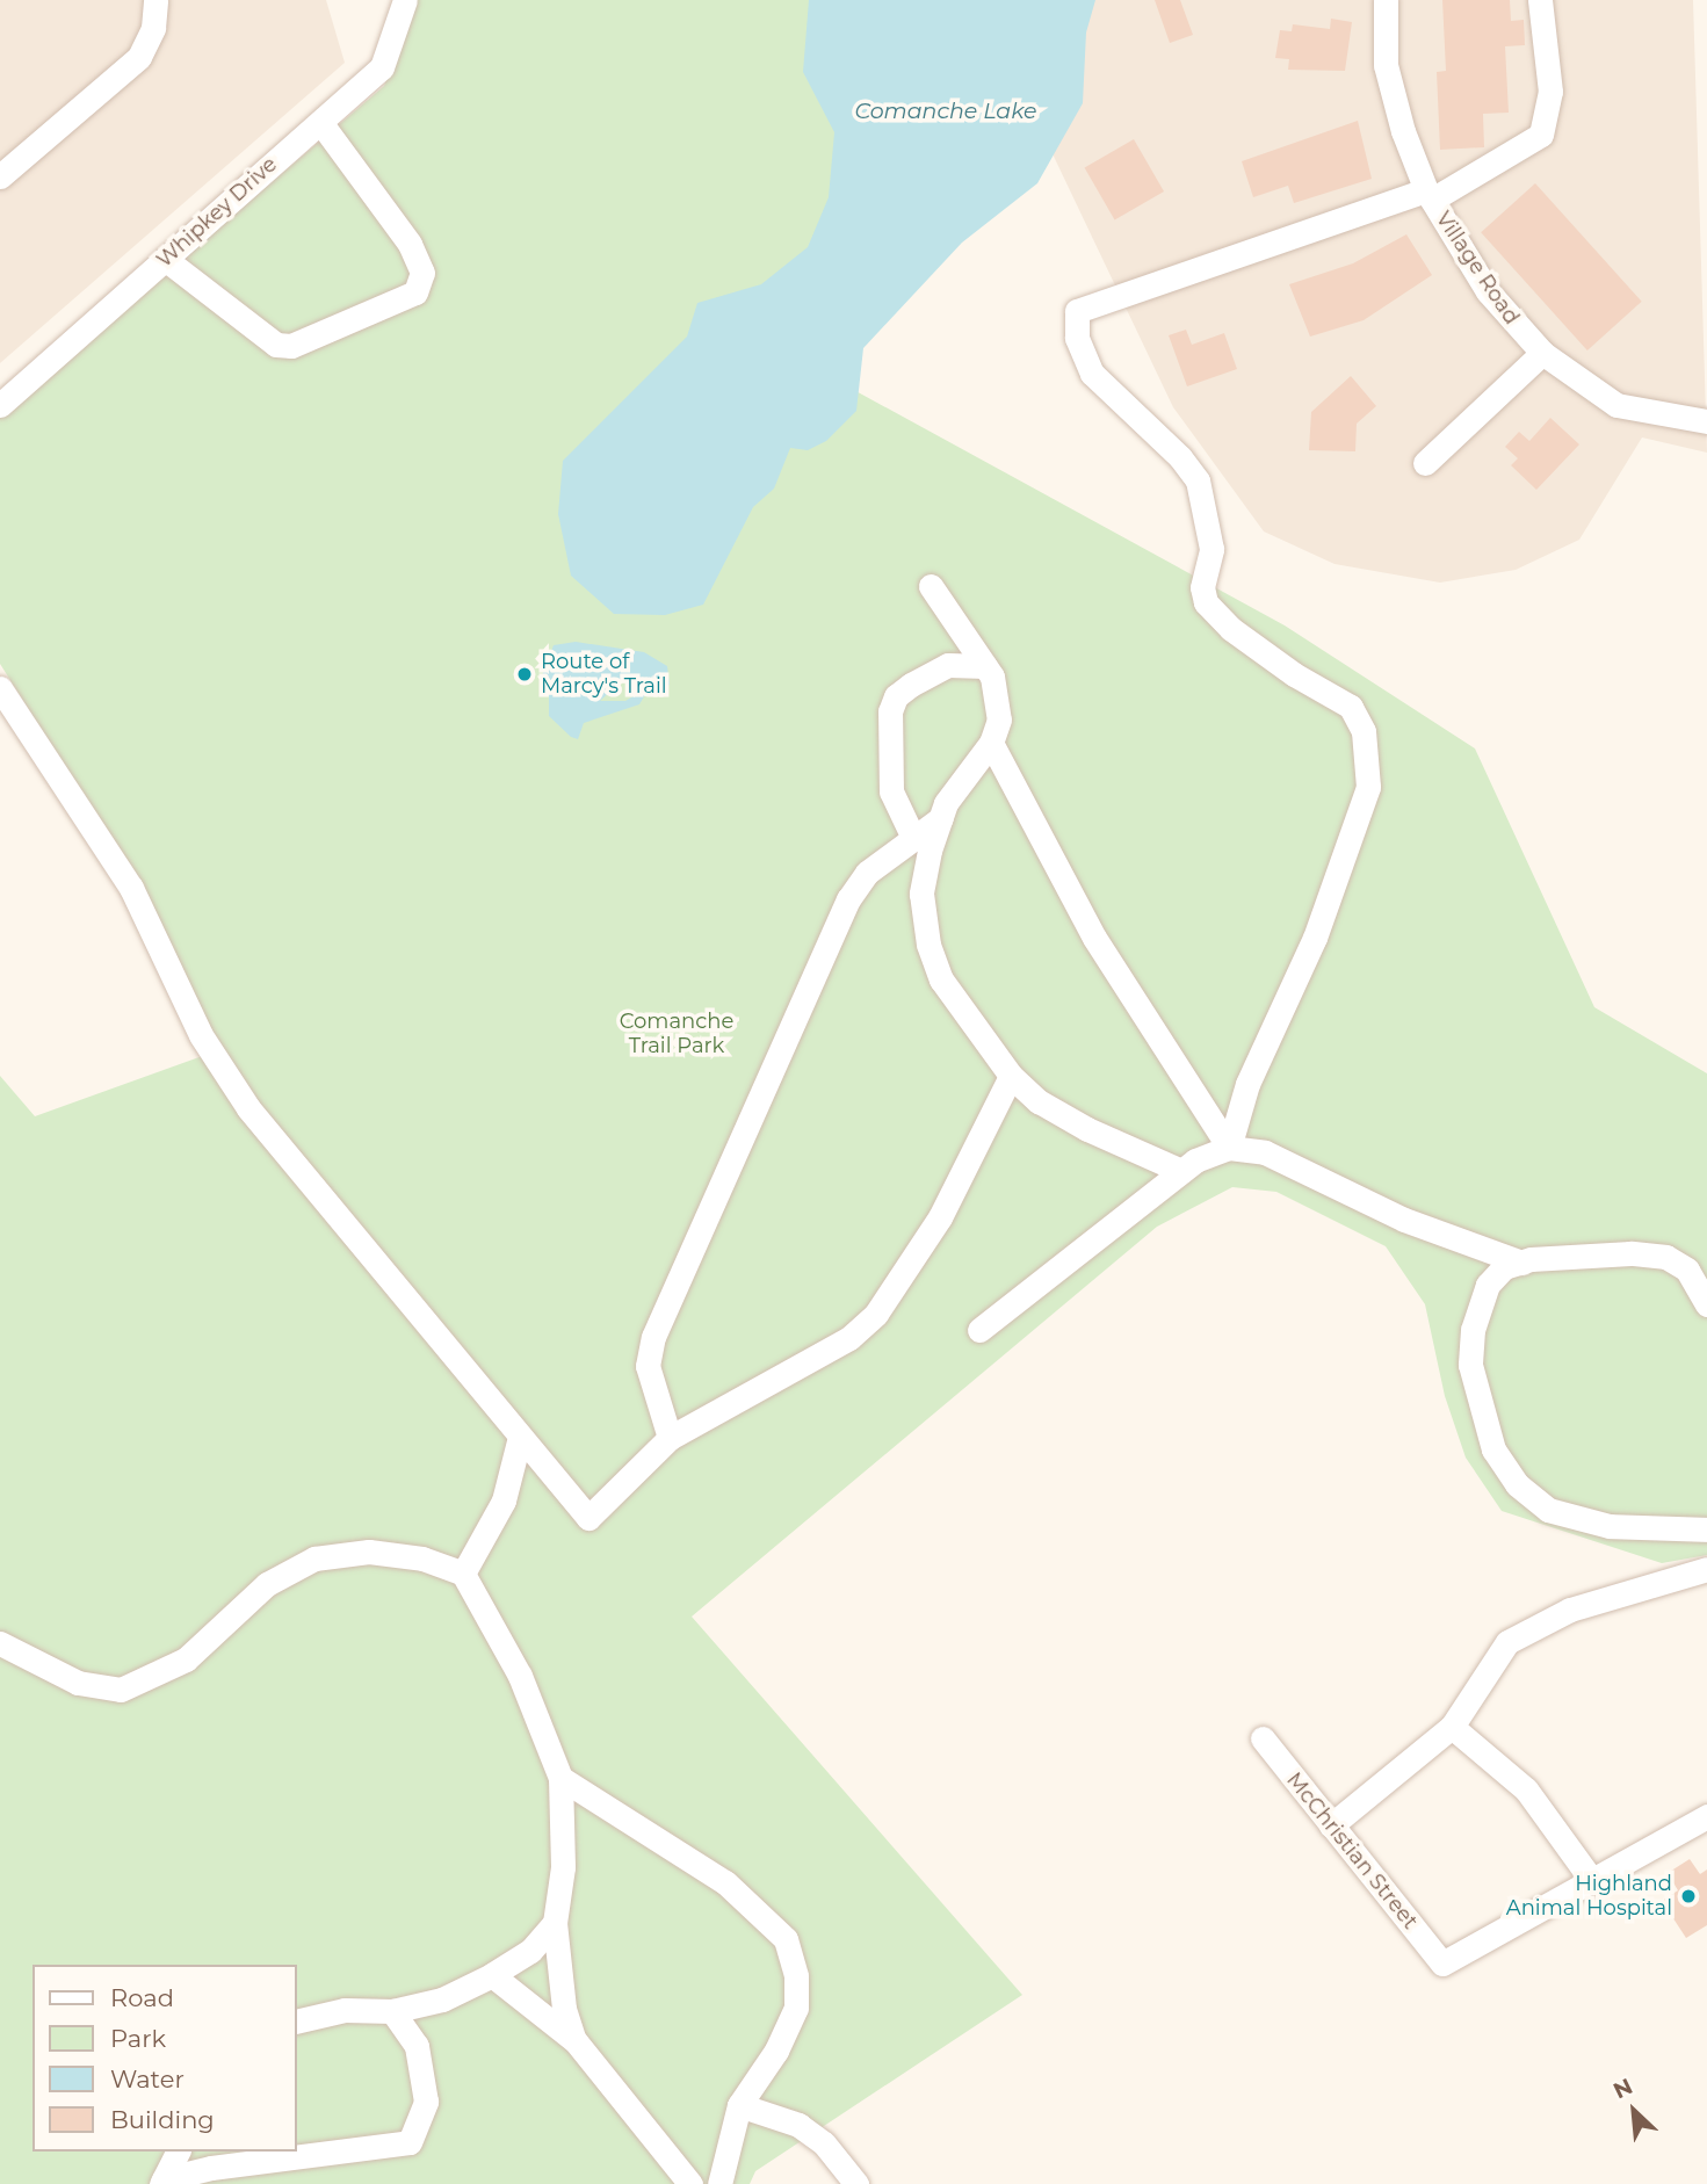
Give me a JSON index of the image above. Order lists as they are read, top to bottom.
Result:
{
  "streets": {
    "street": ["Whipkey Drive", "Village Road", "McChristian Street"]
  },
  "water": ["Comanche Lake"],
  "parks": ["Comanche Trail Park"],
  "places": ["Route of Marcy's Trail", "Highland Animal Hospital"],
  "legend": [
    "Road",
    "Park",
    "Water",
    "Building"
  ],
  "north": "top left"
}
